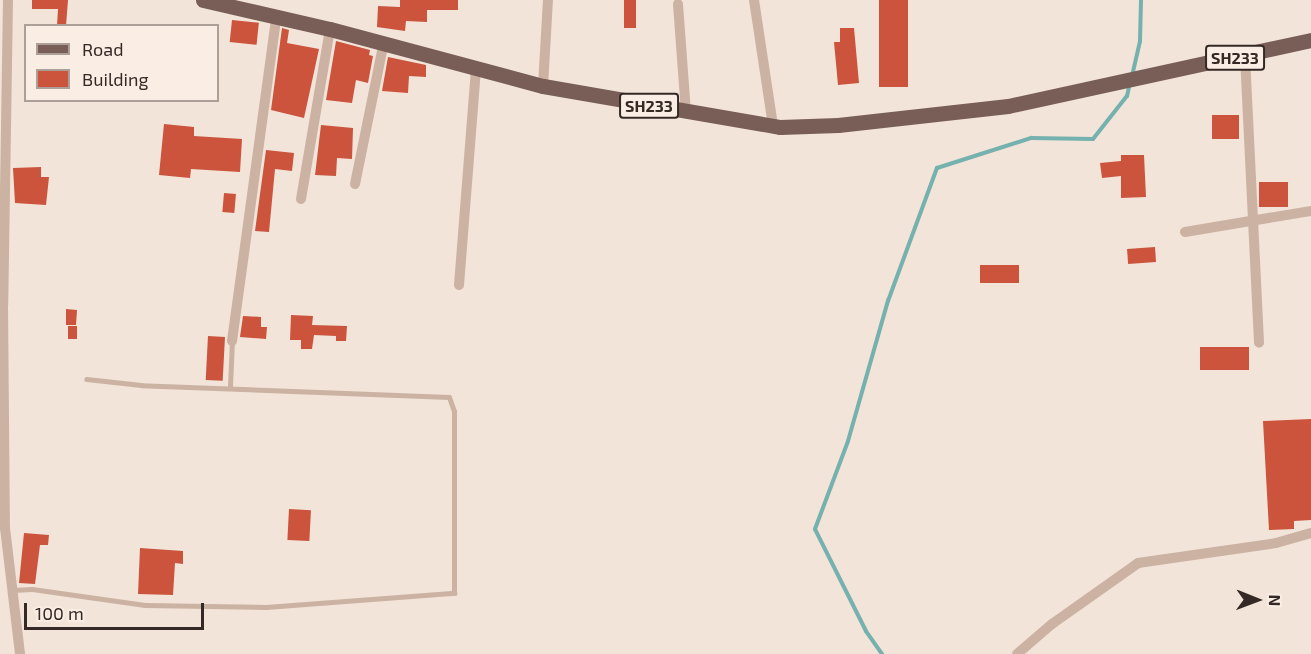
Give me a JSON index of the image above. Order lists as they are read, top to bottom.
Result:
{
  "streets": {
    "main road": ["SH233"]
  },
  "legend": ["Road", "Building"],
  "scale_bar": "100 m",
  "north": "right"
}
